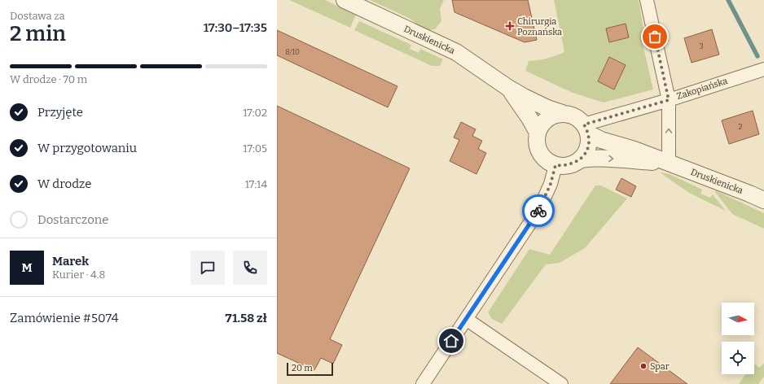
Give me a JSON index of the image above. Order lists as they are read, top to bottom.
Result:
{
  "streets": {
    "street": ["Druskienicka", "Zakopiańska"]
  },
  "crossings": [
    ["Druskienicka", "Zakopiańska"]
  ],
  "places": {
    "health": ["Chirurgia Poznańska"],
    "other": ["Spar"]
  },
  "house_numbers": ["3", "8/10", "2"],
  "scale_bar": "20 m",
  "north": "right",
  "page": {
    "heading": ["2 min", "Dostawa za", "17:30–17:35"],
    "panel": [
      "Marek",
      "Kurier · 4.8",
      "Zamówienie #5074",
      "71.58 zł"
    ],
    "bar": "W drodze · 70 m",
    "list": [
      ["Przyjęte", "17:02"],
      ["W przygotowaniu", "17:05"],
      ["W drodze", "17:14"],
      "Dostarczone"
    ],
    "round": "M",
    "scale": "20 m"
  }
}
